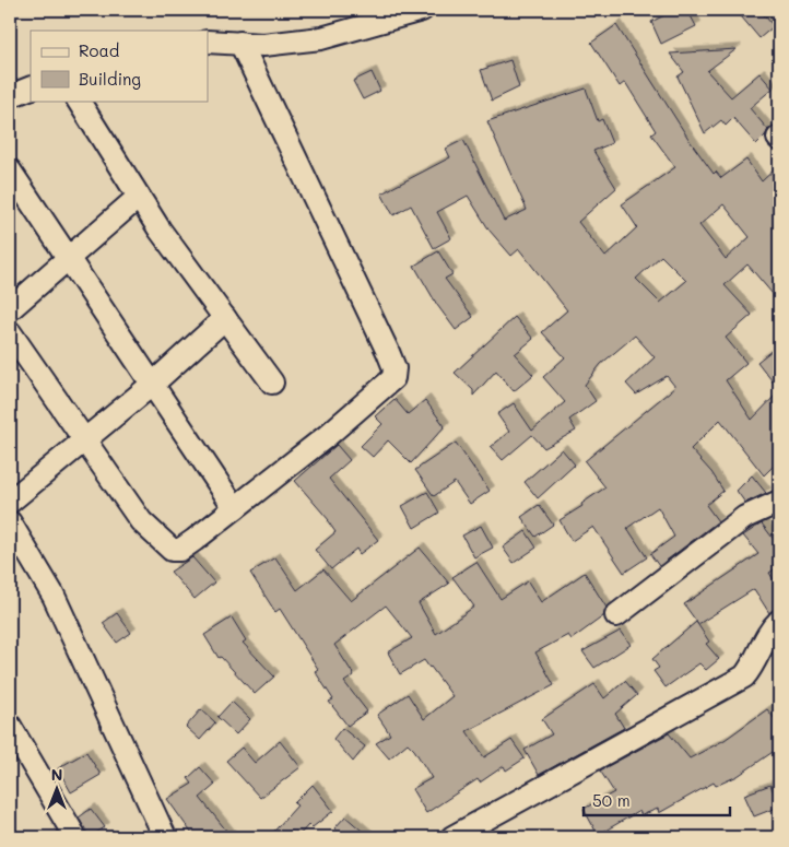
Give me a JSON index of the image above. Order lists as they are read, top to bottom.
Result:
{
  "legend": ["Road", "Building"],
  "scale_bar": "50 m",
  "north": "top"
}
